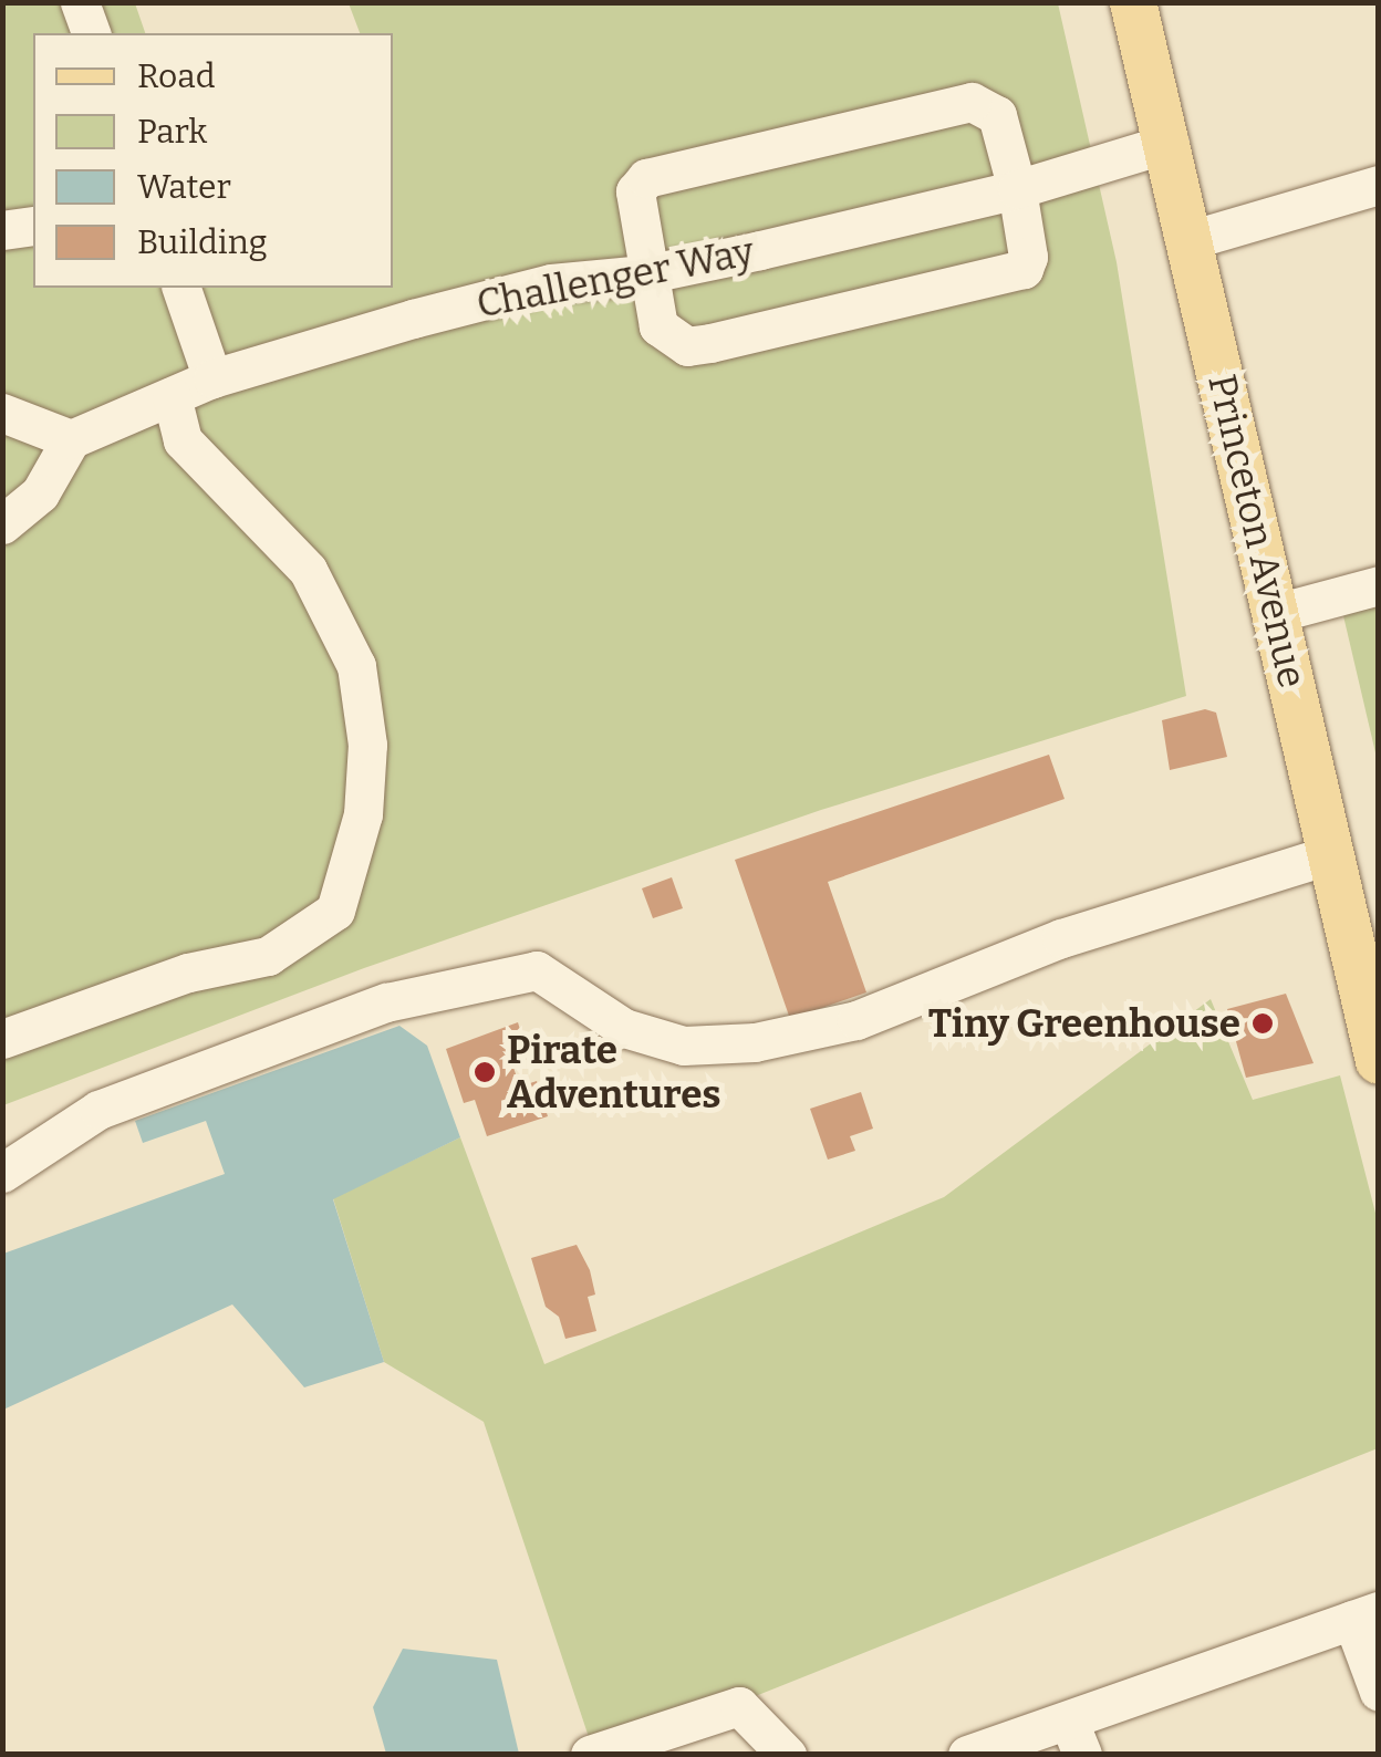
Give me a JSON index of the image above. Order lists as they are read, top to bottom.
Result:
{
  "streets": {
    "main road": ["Princeton Avenue"],
    "street": ["Challenger Way"]
  },
  "crossings": [
    ["Challenger Way", "Princeton Avenue"]
  ],
  "places": ["Tiny Greenhouse", "Pirate Adventures"],
  "legend": [
    "Road",
    "Park",
    "Water",
    "Building"
  ]
}
